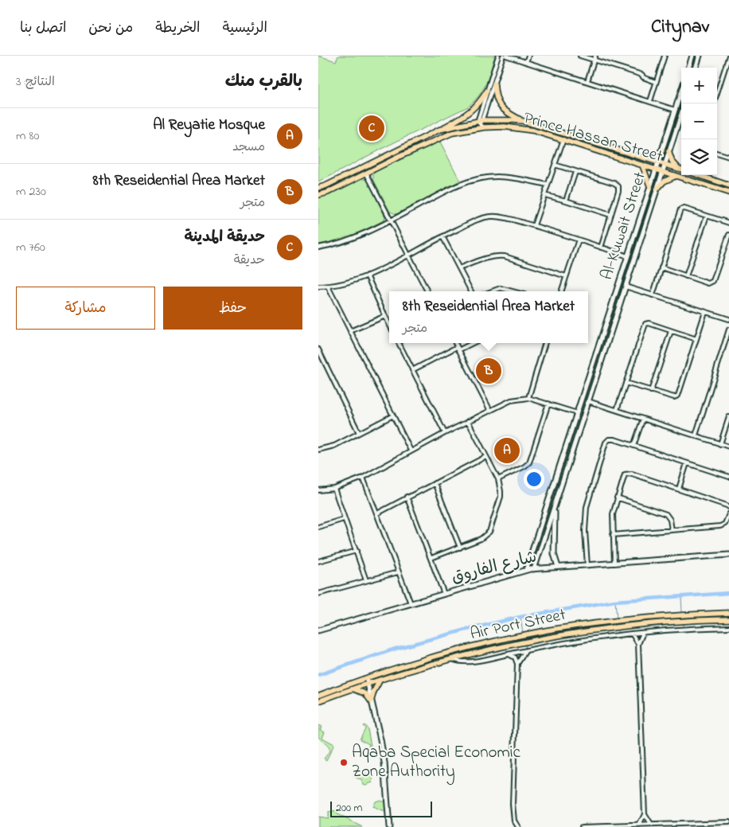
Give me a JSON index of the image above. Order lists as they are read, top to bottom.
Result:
{
  "streets": {
    "main road": [
      "Prince Hassan Street",
      "Al-Kuwait Street",
      "شارع الفاروق",
      "Air Port Street"
    ]
  },
  "crossings": [
    ["Prince Hassan Street", "Al-Kuwait Street"],
    ["Al-Kuwait Street", "شارع الفاروق"]
  ],
  "places": ["Aqaba Special Economic Zone Authority"],
  "scale_bar": "200 m",
  "page": {
    "header": "Citynav",
    "nav": [
      "الرئيسية",
      "الخريطة",
      "من نحن",
      "اتصل بنا"
    ],
    "heading": ["بالقرب منك", "النتائج: 3"],
    "map_buttons": ["+", "−"],
    "list": [
      {
        "mark": "A",
        "name": "Al Reyatie Mosque",
        "note": "مسجد",
        "value": "80 m"
      },
      {
        "mark": "B",
        "name": "8th Reseidential Area Market",
        "note": "متجر",
        "value": "230 m"
      },
      {
        "mark": "C",
        "name": "حديقة المدينة",
        "note": "حديقة",
        "value": "760 m"
      }
    ],
    "pins": ["C", "B", "A"],
    "buttons": ["حفظ", "مشاركة"],
    "popup": ["8th Reseidential Area Market", "متجر"],
    "scale": "200 m"
  }
}
